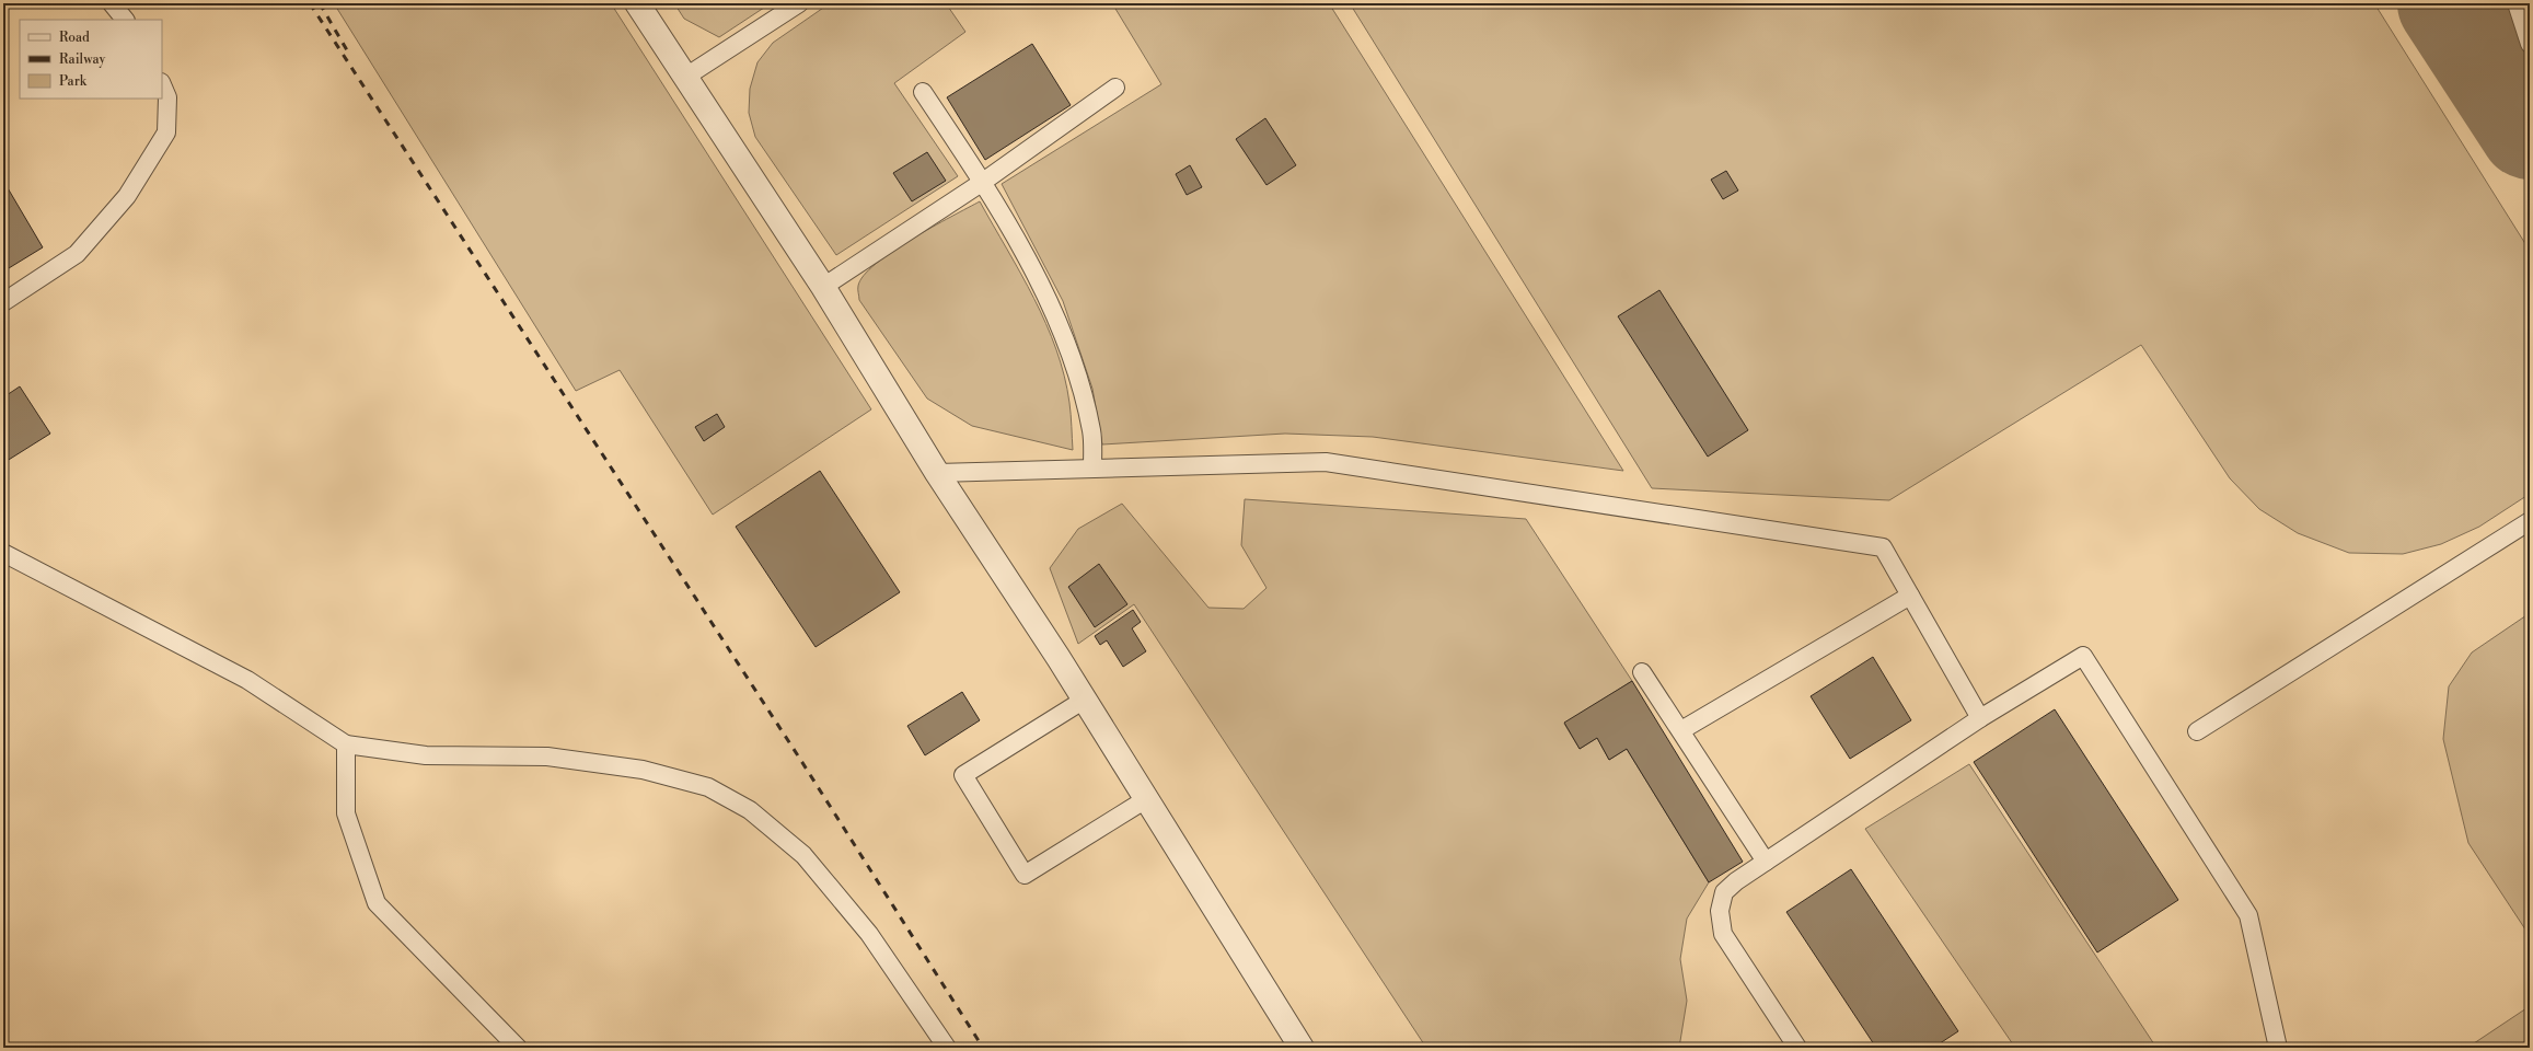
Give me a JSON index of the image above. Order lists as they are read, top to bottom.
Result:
{
  "legend": ["Road", "Railway", "Park"]
}
